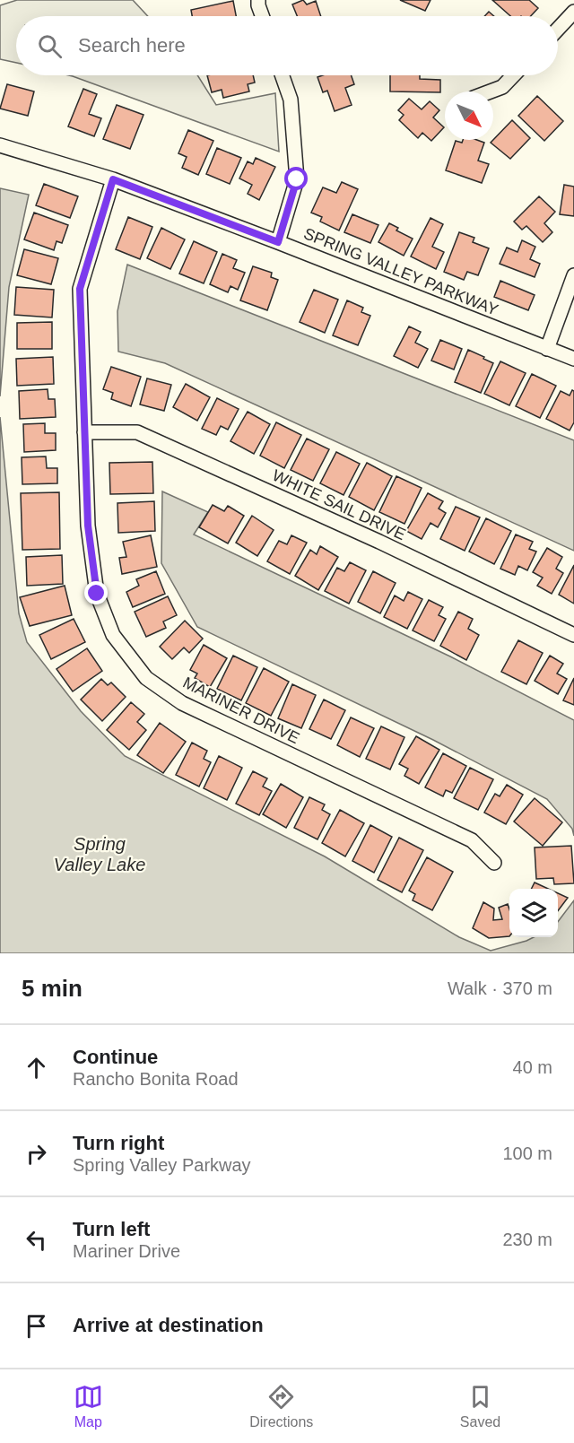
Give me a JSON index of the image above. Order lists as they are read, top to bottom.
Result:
{
  "streets": {
    "street": ["SPRING VALLEY PARKWAY", "WHITE SAIL DRIVE", "MARINER DRIVE"]
  },
  "crossings": [
    ["SPRING VALLEY PARKWAY", "MARINER DRIVE"],
    ["WHITE SAIL DRIVE", "MARINER DRIVE"]
  ],
  "water": ["Spring Valley Lake"],
  "north": "bottom right",
  "page": {
    "search": "Search here",
    "heading": ["5 min", "Walk · 370 m"],
    "list": [
      ["Continue", "Rancho Bonita Road", "40 m"],
      ["Turn right", "Spring Valley Parkway", "100 m"],
      ["Turn left", "Mariner Drive", "230 m"],
      "Arrive at destination"
    ],
    "nav": ["Map", "Directions", "Saved"]
  }
}
